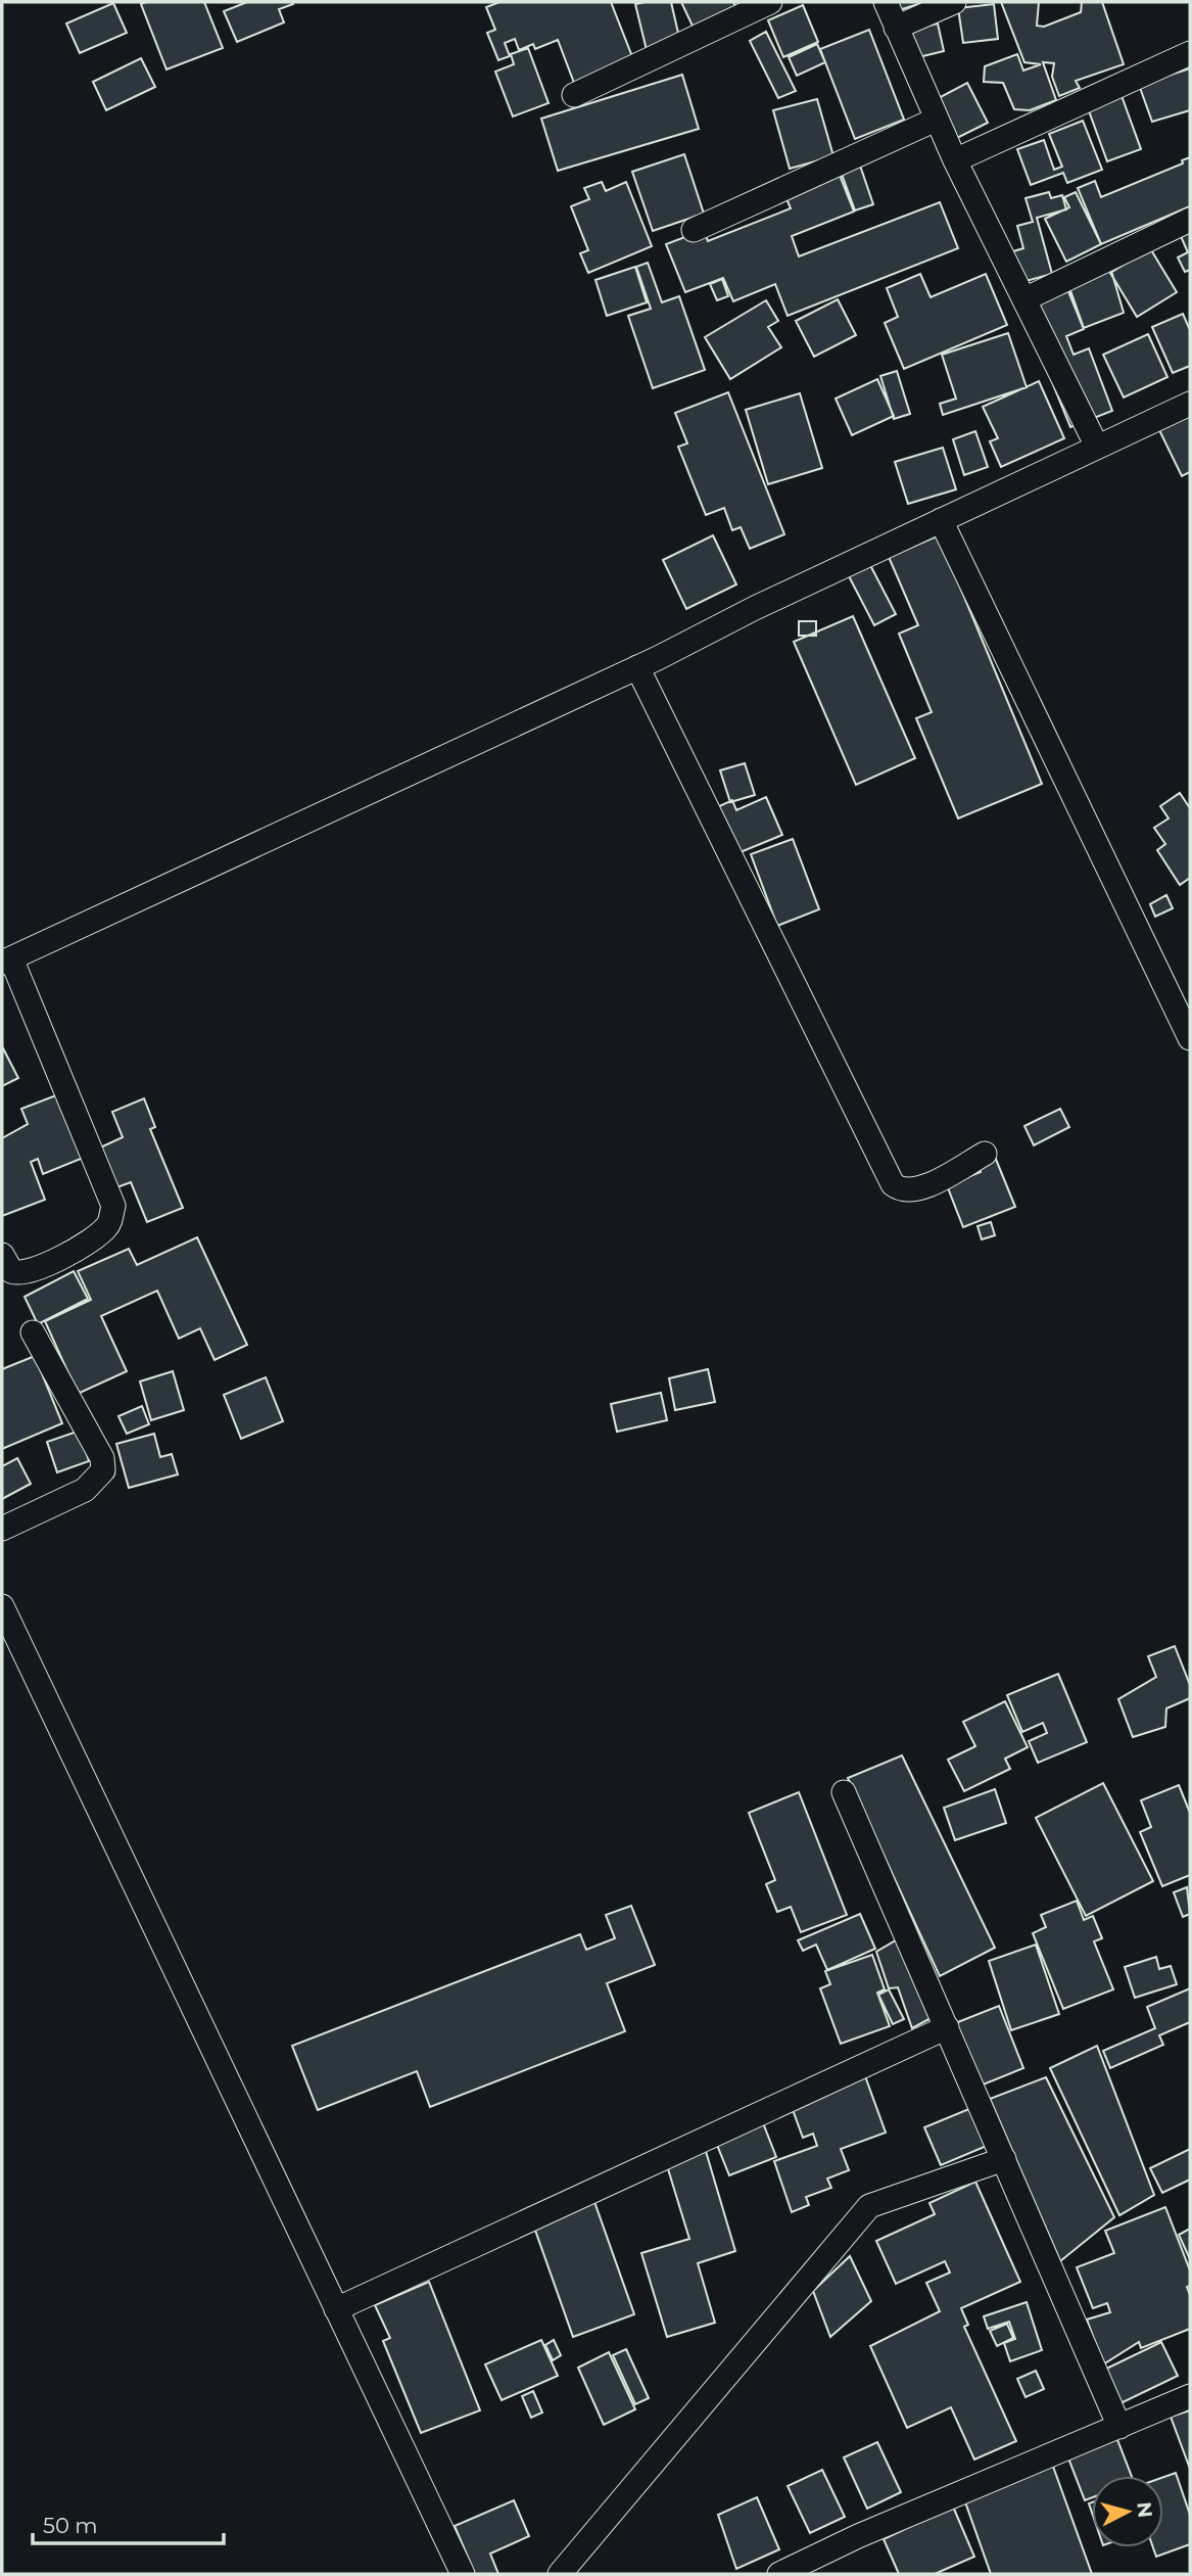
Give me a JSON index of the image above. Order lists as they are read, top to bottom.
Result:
{
  "scale_bar": "50 m",
  "north": "right"
}
